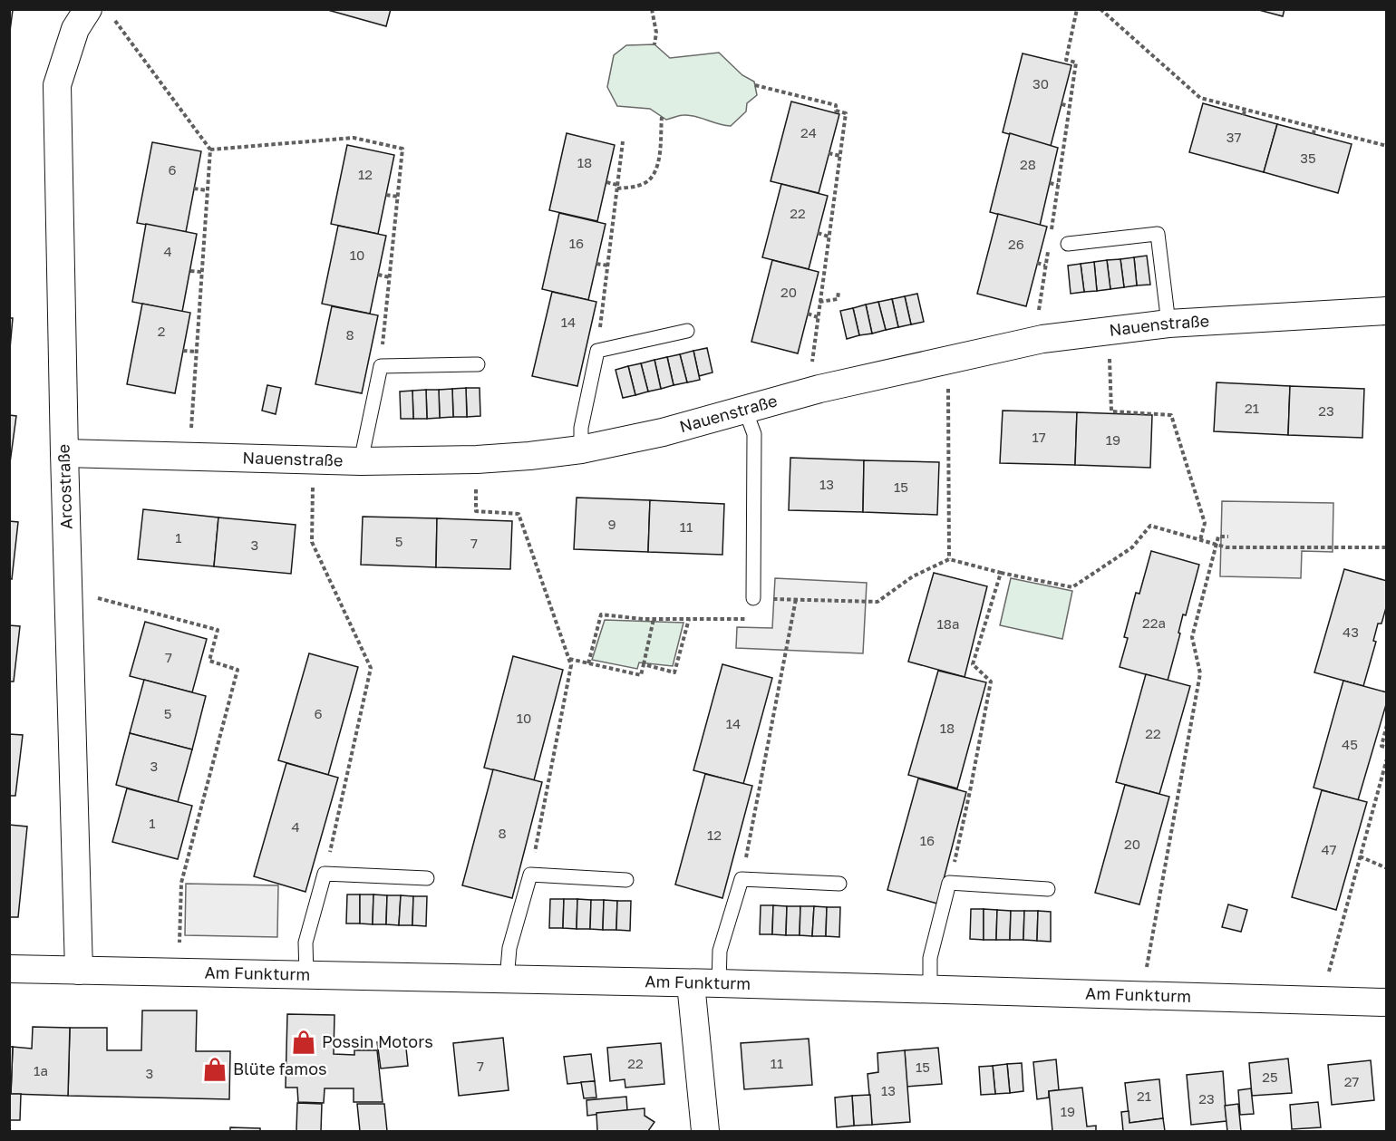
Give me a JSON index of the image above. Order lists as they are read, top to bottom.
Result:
{
  "streets": {
    "street": ["Nauenstraße", "Arcostraße", "Am Funkturm"]
  },
  "crossings": [
    ["Nauenstraße", "Arcostraße"],
    ["Arcostraße", "Am Funkturm"]
  ],
  "places": {
    "shop": ["Possin Motors", "Blüte famos"]
  },
  "house_numbers": [
    "30",
    "24",
    "37",
    "35",
    "18",
    "28",
    "6",
    "12",
    "22",
    "16",
    "26",
    "4",
    "10",
    "20",
    "14",
    "2",
    "8",
    "21",
    "23",
    "17",
    "19",
    "13",
    "15",
    "9",
    "11",
    "1",
    "5",
    "7",
    "3",
    "22a",
    "18a",
    "43",
    "7",
    "5",
    "6",
    "10",
    "14",
    "18",
    "22",
    "45",
    "3",
    "1",
    "4",
    "8",
    "12",
    "16",
    "20",
    "47",
    "22",
    "11",
    "7",
    "15",
    "1a",
    "3",
    "25",
    "27",
    "13",
    "21",
    "23",
    "19"
  ]
}
